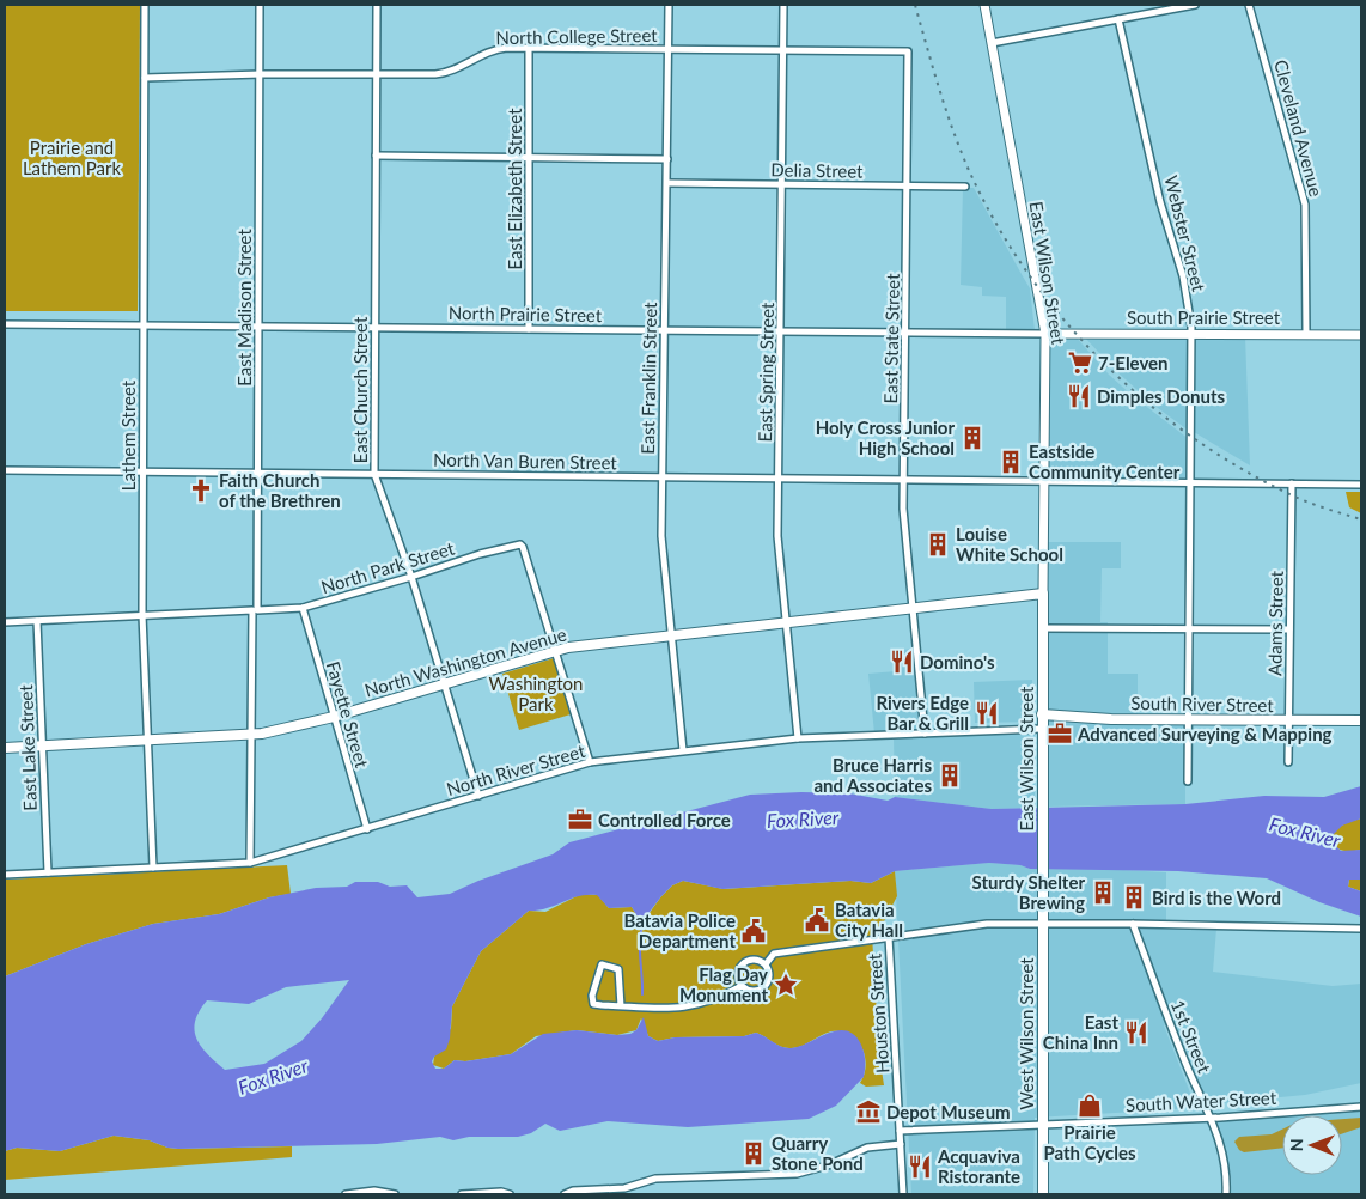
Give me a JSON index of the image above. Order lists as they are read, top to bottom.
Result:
{
  "streets": {
    "main road": [
      "East Wilson Street",
      "North Washington Avenue",
      "South River Street",
      "West Wilson Street"
    ],
    "street": [
      "North College Street",
      "Cleveland Avenue",
      "Delia Street",
      "East Elizabeth Street",
      "Webster Street",
      "East Madison Street",
      "North Prairie Street",
      "South Prairie Street",
      "East State Street",
      "East Spring Street",
      "East Franklin Street",
      "East Church Street",
      "Lathem Street",
      "North Van Buren Street",
      "North Park Street",
      "Adams Street",
      "Fayette Street",
      "East Lake Street",
      "North River Street",
      "Houston Street",
      "1st Street",
      "South Water Street"
    ]
  },
  "crossings": [
    ["North College Street", "East Elizabeth Street"],
    ["North College Street", "East Madison Street"],
    ["North College Street", "East State Street"],
    ["North College Street", "East Spring Street"],
    ["North College Street", "East Franklin Street"],
    ["North College Street", "East Church Street"],
    ["North College Street", "Lathem Street"],
    ["Cleveland Avenue", "South Prairie Street"],
    ["Delia Street", "East State Street"],
    ["Delia Street", "East Spring Street"],
    ["Delia Street", "East Franklin Street"],
    ["East Elizabeth Street", "North Prairie Street"],
    ["Webster Street", "South Prairie Street"],
    ["Webster Street", "North Van Buren Street"],
    ["Webster Street", "South River Street"],
    ["East Wilson Street", "North Prairie Street"],
    ["East Wilson Street", "South Prairie Street"],
    ["East Wilson Street", "North Van Buren Street"],
    ["East Wilson Street", "North Washington Avenue"],
    ["East Wilson Street", "South River Street"],
    ["East Wilson Street", "North River Street"],
    ["East Wilson Street", "West Wilson Street"],
    ["East Madison Street", "North Prairie Street"],
    ["East Madison Street", "North Van Buren Street"],
    ["East Madison Street", "North Park Street"],
    ["East Madison Street", "North Washington Avenue"],
    ["East Madison Street", "North River Street"],
    ["North Prairie Street", "South Prairie Street"],
    ["North Prairie Street", "East State Street"],
    ["North Prairie Street", "East Spring Street"],
    ["North Prairie Street", "East Franklin Street"],
    ["North Prairie Street", "East Church Street"],
    ["North Prairie Street", "Lathem Street"],
    ["East State Street", "North Van Buren Street"],
    ["East State Street", "North Washington Avenue"],
    ["East State Street", "North River Street"],
    ["East Spring Street", "North Van Buren Street"],
    ["East Spring Street", "North Washington Avenue"],
    ["East Spring Street", "North River Street"],
    ["East Franklin Street", "North Van Buren Street"],
    ["East Franklin Street", "North Washington Avenue"],
    ["East Franklin Street", "North River Street"],
    ["East Church Street", "North Van Buren Street"],
    ["East Church Street", "North Park Street"],
    ["East Church Street", "North Washington Avenue"],
    ["East Church Street", "North River Street"],
    ["Lathem Street", "North Van Buren Street"],
    ["Lathem Street", "North Park Street"],
    ["Lathem Street", "North Washington Avenue"],
    ["Lathem Street", "North River Street"],
    ["North Van Buren Street", "Adams Street"],
    ["North Park Street", "North Washington Avenue"],
    ["North Park Street", "Fayette Street"],
    ["North Park Street", "East Lake Street"],
    ["Adams Street", "South River Street"],
    ["North Washington Avenue", "Fayette Street"],
    ["North Washington Avenue", "East Lake Street"],
    ["Fayette Street", "North River Street"],
    ["East Lake Street", "North River Street"],
    ["Houston Street", "South Water Street"],
    ["West Wilson Street", "South Water Street"],
    ["1st Street", "South Water Street"]
  ],
  "water": ["Fox River"],
  "parks": ["Prairie and Lathem Park", "Washington Park"],
  "places": {
    "supermarket": ["7-Eleven"],
    "restaurant": [
      "Dimples Donuts",
      "Domino's",
      "Rivers Edge Bar & Grill",
      "East China Inn",
      "Acquaviva Ristorante"
    ],
    "building": [
      "Holy Cross Junior High School",
      "Eastside Community Center",
      "Louise White School",
      "Bruce Harris and Associates",
      "Sturdy Shelter Brewing",
      "Bird is the Word",
      "Quarry Stone Pond"
    ],
    "church": ["Faith Church of the Brethren"],
    "office": ["Advanced Surveying & Mapping", "Controlled Force"],
    "public building": ["Batavia City Hall", "Batavia Police Department"],
    "place": ["Flag Day Monument"],
    "shop": ["Prairie Path Cycles"],
    "museum": ["Depot Museum"]
  },
  "north": "left"
}
